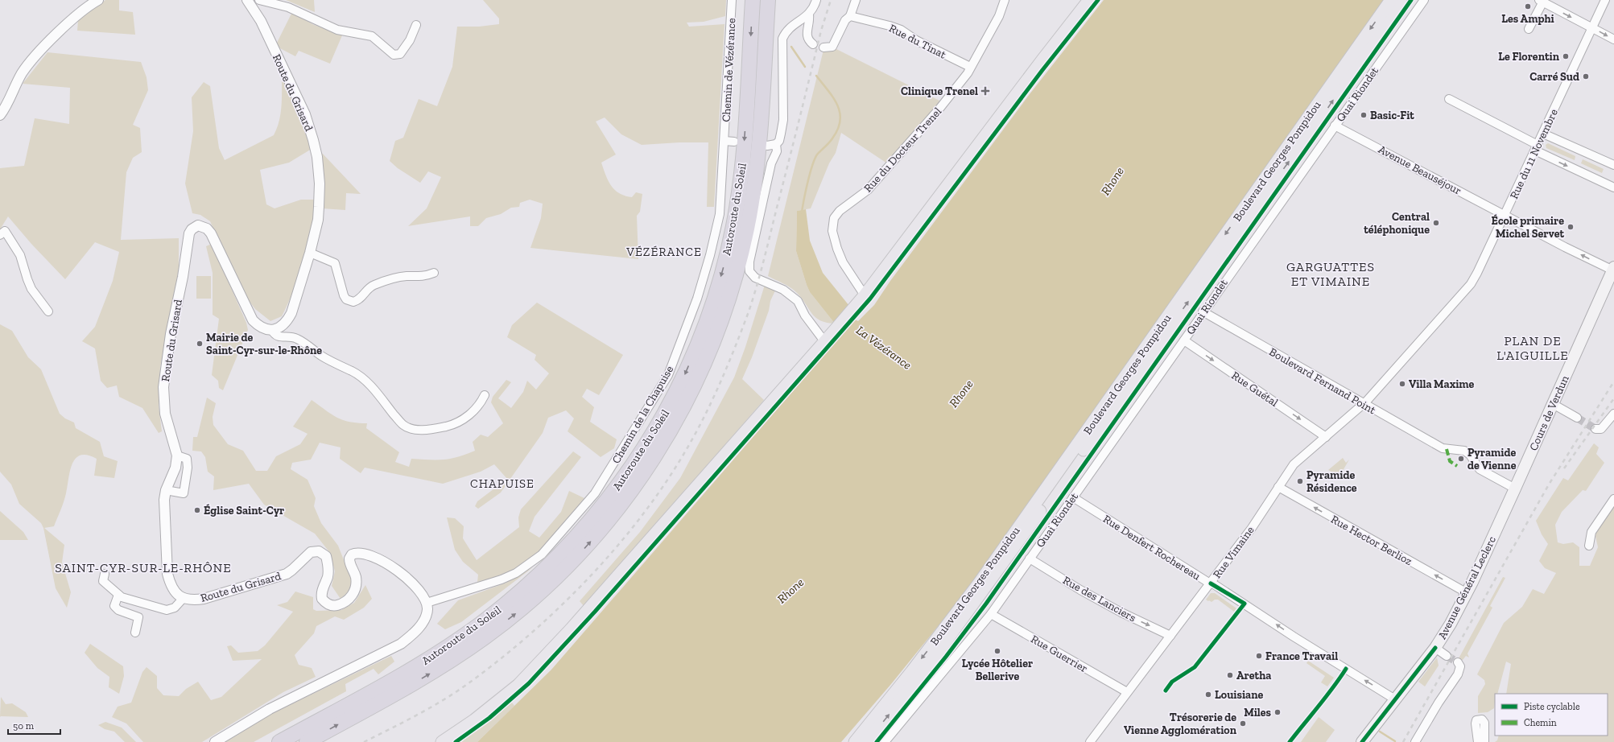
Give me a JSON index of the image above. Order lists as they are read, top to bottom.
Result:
{
  "streets": {
    "highway": ["Autoroute du Soleil"],
    "main road": ["Boulevard Georges Pompidou", "Cours de Verdun", "Avenue Général Leclerc"],
    "street": [
      "Rue du Tinat",
      "Chemin de Vézérance",
      "Route du Grisard",
      "Quai Riondet",
      "Rue du Docteur Trenel",
      "Rue du 11 Novembre",
      "Avenue Beauséjour",
      "Boulevard Fernand Point",
      "Rue Guétal",
      "Chemin de la Chapuise",
      "Rue Hector Berlioz",
      "Rue Denfert Rochereau",
      "Rue Vimaine",
      "Rue des Lanciers",
      "Rue Guerrier"
    ]
  },
  "crossings": [
    ["Rue du Tinat", "Rue du Docteur Trenel"],
    ["Chemin de Vézérance", "Chemin de la Chapuise"],
    ["Route du Grisard", "Chemin de la Chapuise"],
    ["Quai Riondet", "Avenue Beauséjour"],
    ["Quai Riondet", "Boulevard Fernand Point"],
    ["Quai Riondet", "Rue Guétal"],
    ["Quai Riondet", "Rue Denfert Rochereau"],
    ["Quai Riondet", "Rue des Lanciers"],
    ["Quai Riondet", "Rue Guerrier"],
    ["Rue du 11 Novembre", "Avenue Beauséjour"],
    ["Rue du 11 Novembre", "Boulevard Fernand Point"],
    ["Rue du 11 Novembre", "Rue Vimaine"],
    ["Avenue Beauséjour", "Cours de Verdun"],
    ["Boulevard Fernand Point", "Cours de Verdun"],
    ["Boulevard Fernand Point", "Rue Vimaine"],
    ["Boulevard Fernand Point", "Avenue Général Leclerc"],
    ["Rue Guétal", "Rue Vimaine"],
    ["Cours de Verdun", "Avenue Général Leclerc"],
    ["Rue Hector Berlioz", "Rue Vimaine"],
    ["Rue Hector Berlioz", "Avenue Général Leclerc"],
    ["Rue Denfert Rochereau", "Rue Vimaine"],
    ["Rue Denfert Rochereau", "Avenue Général Leclerc"],
    ["Rue Vimaine", "Rue des Lanciers"],
    ["Rue Vimaine", "Rue Guerrier"]
  ],
  "one_way": [
    "Avenue Beauséjour",
    "Rue Guétal",
    "Rue Hector Berlioz",
    "Rue Denfert Rochereau",
    "Rue des Lanciers"
  ],
  "districts": [
    "VÉZÉRANCE",
    "GARGUATTES ET VIMAINE",
    "PLAN DE L'AIGUILLE",
    "CHAPUISE",
    "SAINT-CYR-SUR-LE-RHÔNE"
  ],
  "water": ["Rhone", "La Vézérance"],
  "places": {
    "other": [
      "Les Amphi",
      "Le Florentin",
      "Carré Sud",
      "Basic-Fit",
      "Central téléphonique",
      "École primaire Michel Servet",
      "Mairie de Saint-Cyr-sur-le-Rhône",
      "Villa Maxime",
      "Pyramide de Vienne",
      "Pyramide Résidence",
      "Église Saint-Cyr",
      "Lycée Hôtelier Bellerive",
      "France Travail",
      "Aretha",
      "Louisiane",
      "Miles",
      "Trésorerie de Vienne Agglomération"
    ],
    "health": ["Clinique Trenel"]
  },
  "legend": ["Piste cyclable", "Chemin"],
  "scale_bar": "50 m"
}
